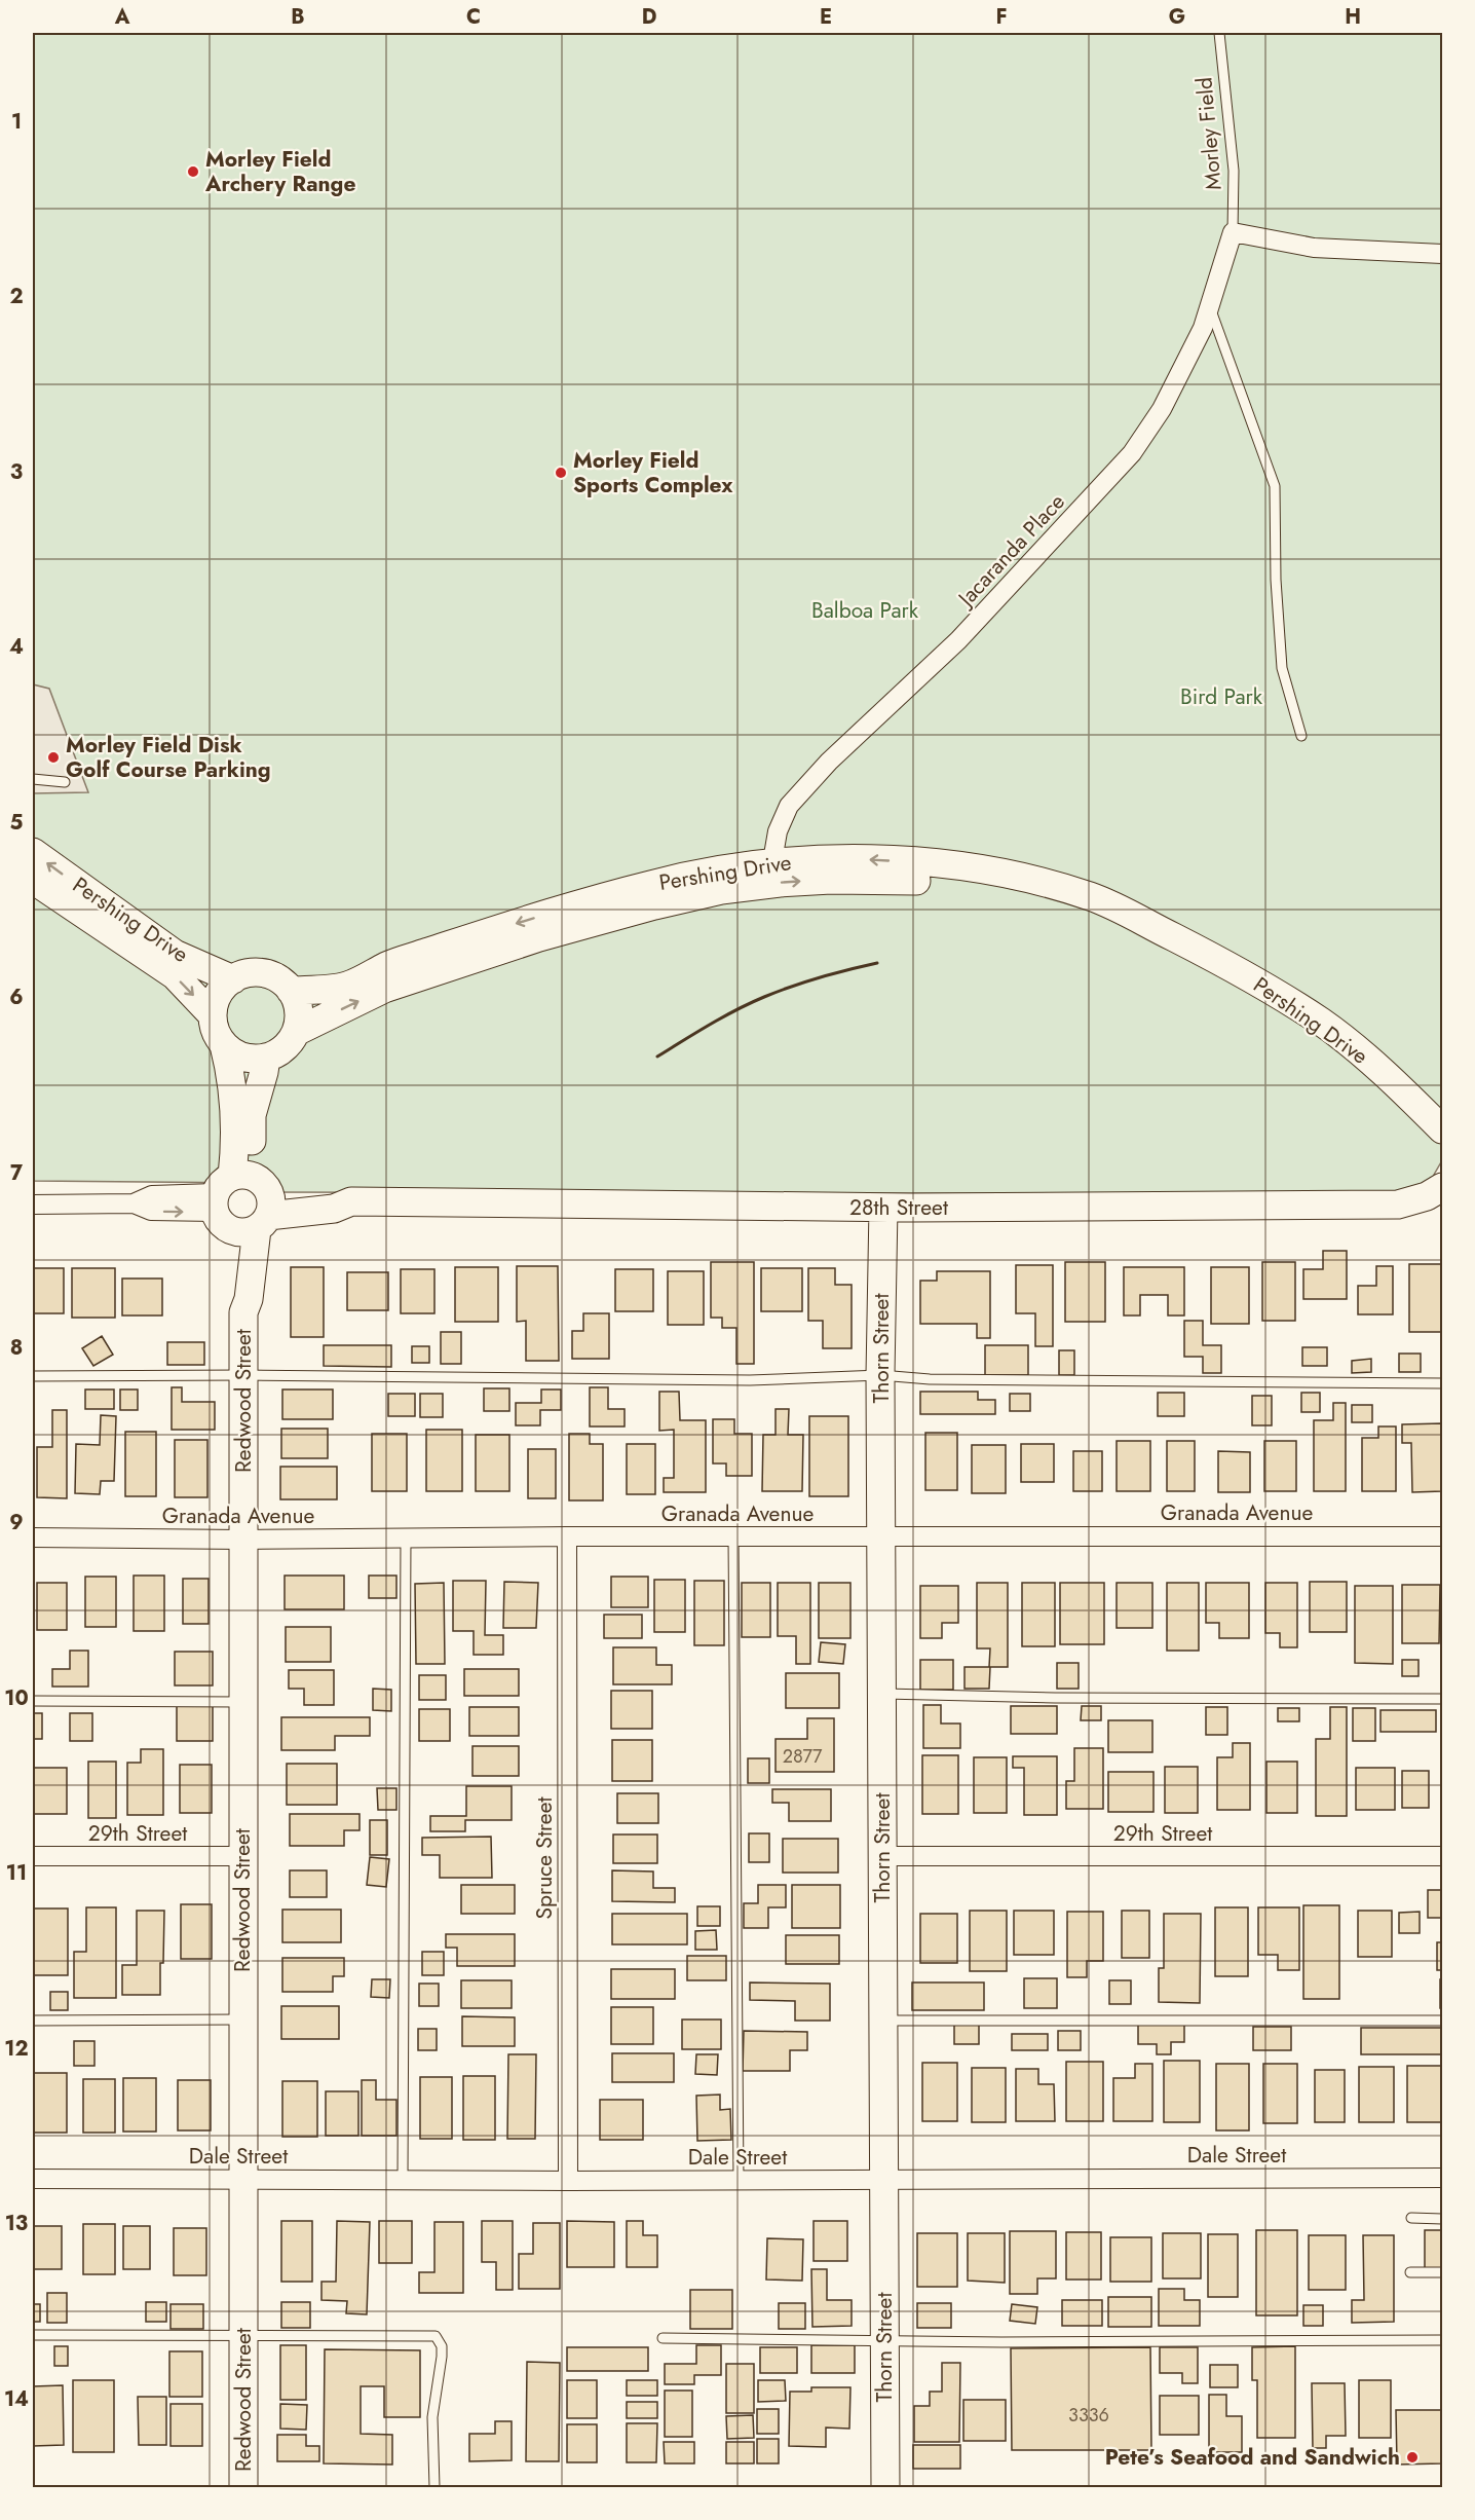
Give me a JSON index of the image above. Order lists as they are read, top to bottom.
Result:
{
  "streets": {
    "street": [
      "Jacaranda Place",
      "Pershing Drive",
      "28th Street",
      "Thorn Street",
      "Redwood Street",
      "Granada Avenue",
      "29th Street",
      "Spruce Street",
      "Dale Street"
    ],
    "lane": ["Morley Field"]
  },
  "crossings": [
    ["Morley Field", "Jacaranda Place"],
    ["Jacaranda Place", "Pershing Drive"],
    ["Pershing Drive", "Redwood Street"],
    ["28th Street", "Thorn Street"],
    ["28th Street", "Redwood Street"],
    ["Thorn Street", "Granada Avenue"],
    ["Thorn Street", "29th Street"],
    ["Thorn Street", "Dale Street"],
    ["Redwood Street", "Granada Avenue"],
    ["Redwood Street", "29th Street"],
    ["Redwood Street", "Dale Street"],
    ["Granada Avenue", "Spruce Street"],
    ["Spruce Street", "Dale Street"]
  ],
  "parks": ["Balboa Park", "Bird Park"],
  "places": [
    "Morley Field Archery Range",
    "Morley Field Sports Complex",
    "Morley Field Disk Golf Course Parking",
    "Pete’s Seafood and Sandwich"
  ],
  "house_numbers": ["2877", "3336"],
  "grid": {
    "columns": [
      "A",
      "B",
      "C",
      "D",
      "E",
      "F",
      "G",
      "H"
    ],
    "rows": [
      "1",
      "2",
      "3",
      "4",
      "5",
      "6",
      "7",
      "8",
      "9",
      "10",
      "11",
      "12",
      "13",
      "14"
    ]
  }
}
